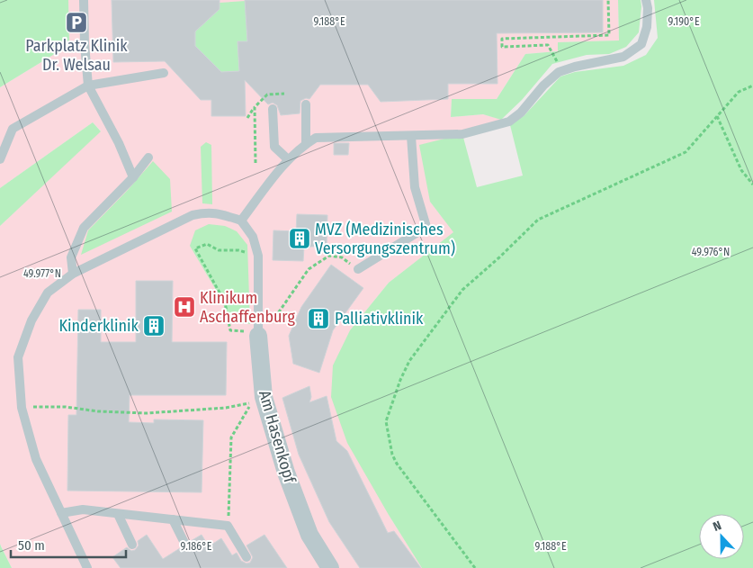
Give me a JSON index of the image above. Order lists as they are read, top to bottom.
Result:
{
  "streets": {
    "street": ["Am Hasenkopf"]
  },
  "places": {
    "parking": ["Parkplatz Klinik Dr. Welsau"],
    "building": ["MVZ (Medizinisches Versorgungszentrum)", "Palliativklinik", "Kinderklinik"],
    "hospital": ["Klinikum Aschaffenburg"]
  },
  "scale_bar": "50 m",
  "north": "top",
  "coordinates": [
    "9.188°E",
    "9.190°E",
    "49.976°N",
    "49.977°N",
    "9.186°E"
  ]
}
